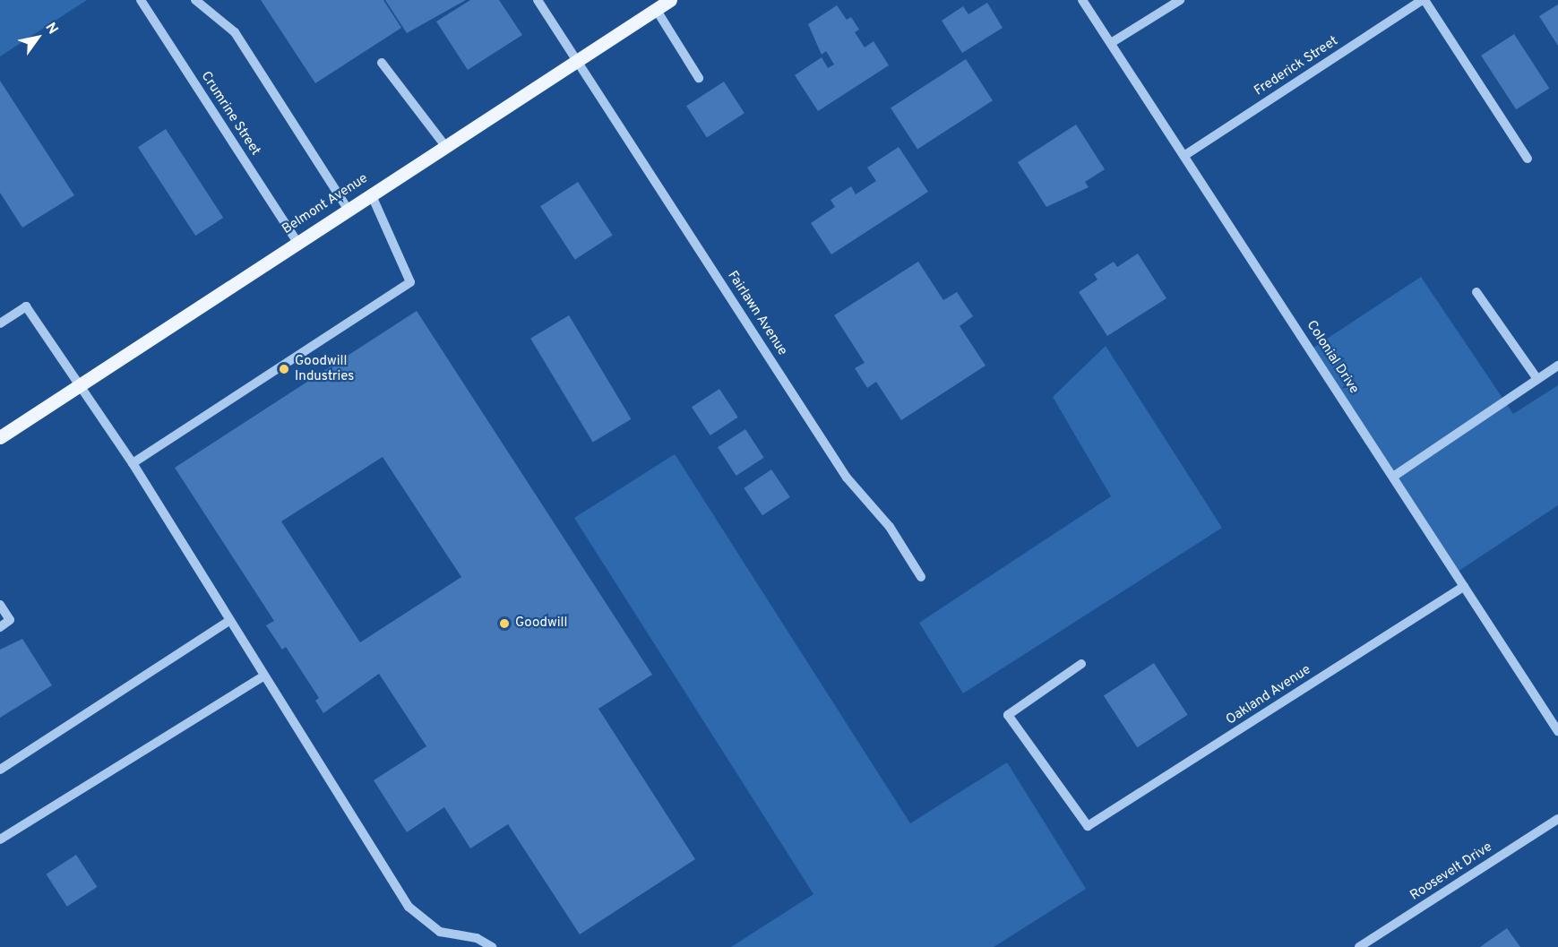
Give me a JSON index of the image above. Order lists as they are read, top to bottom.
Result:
{
  "streets": {
    "main road": ["Belmont Avenue"],
    "street": [
      "Frederick Street",
      "Crumrine Street",
      "Fairlawn Avenue",
      "Colonial Drive",
      "Oakland Avenue",
      "Roosevelt Drive"
    ]
  },
  "crossings": [
    ["Frederick Street", "Colonial Drive"],
    ["Crumrine Street", "Belmont Avenue"],
    ["Belmont Avenue", "Fairlawn Avenue"],
    ["Colonial Drive", "Oakland Avenue"]
  ],
  "places": ["Goodwill Industries", "Goodwill"],
  "north": "top right"
}
